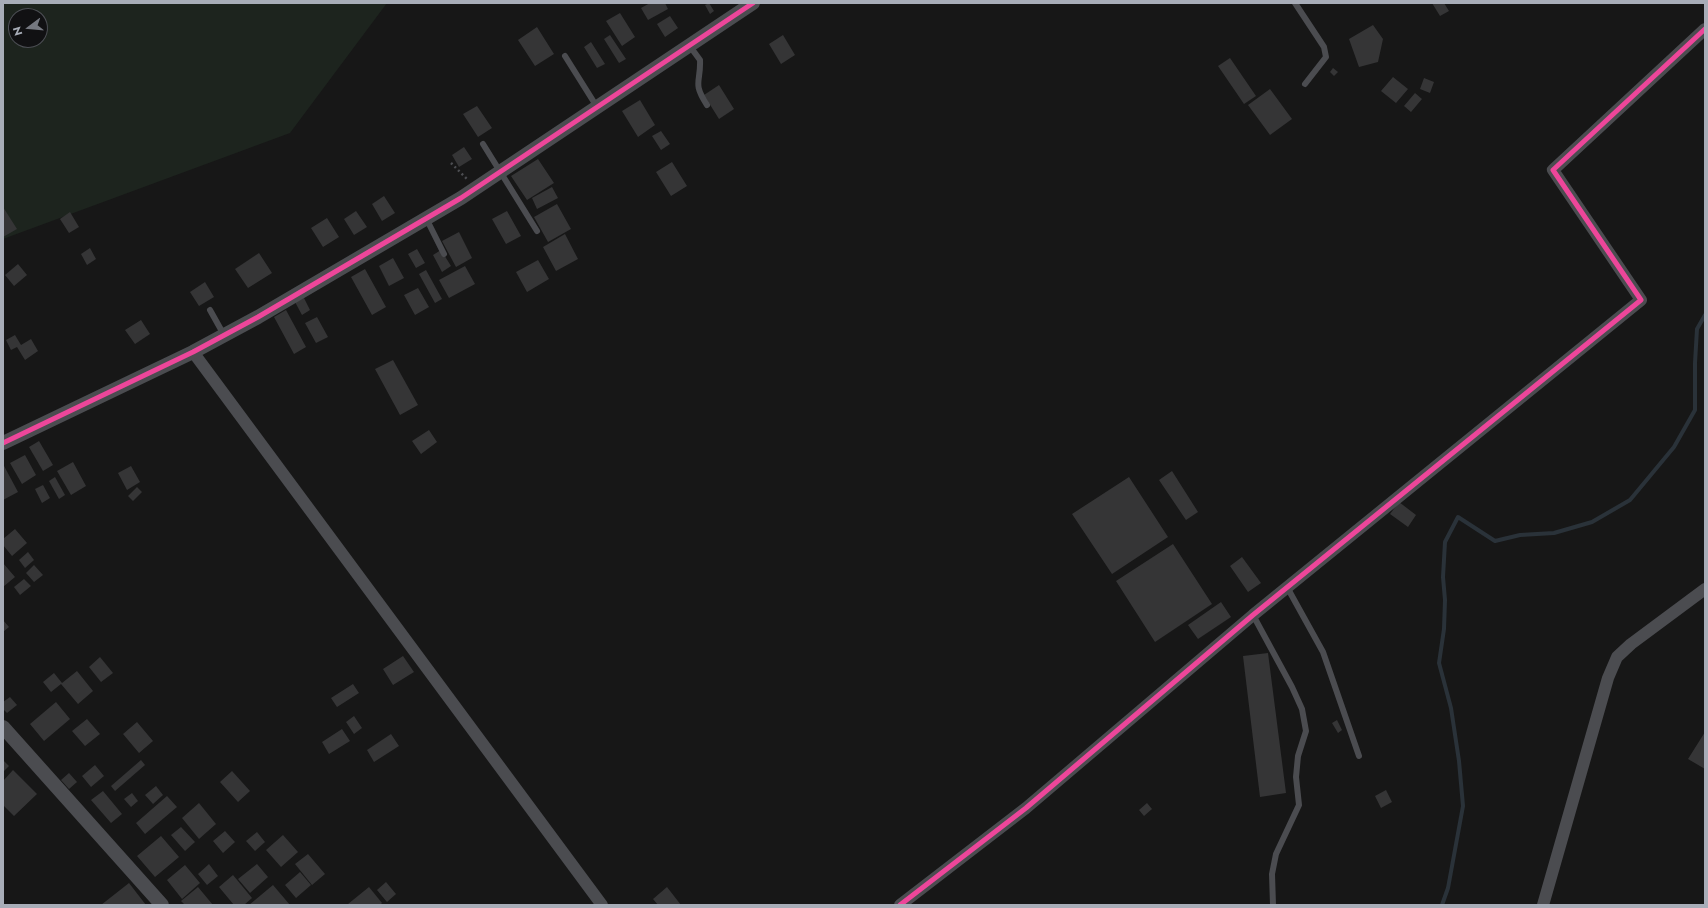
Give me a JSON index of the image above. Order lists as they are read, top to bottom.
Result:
{
  "north": "left"
}
